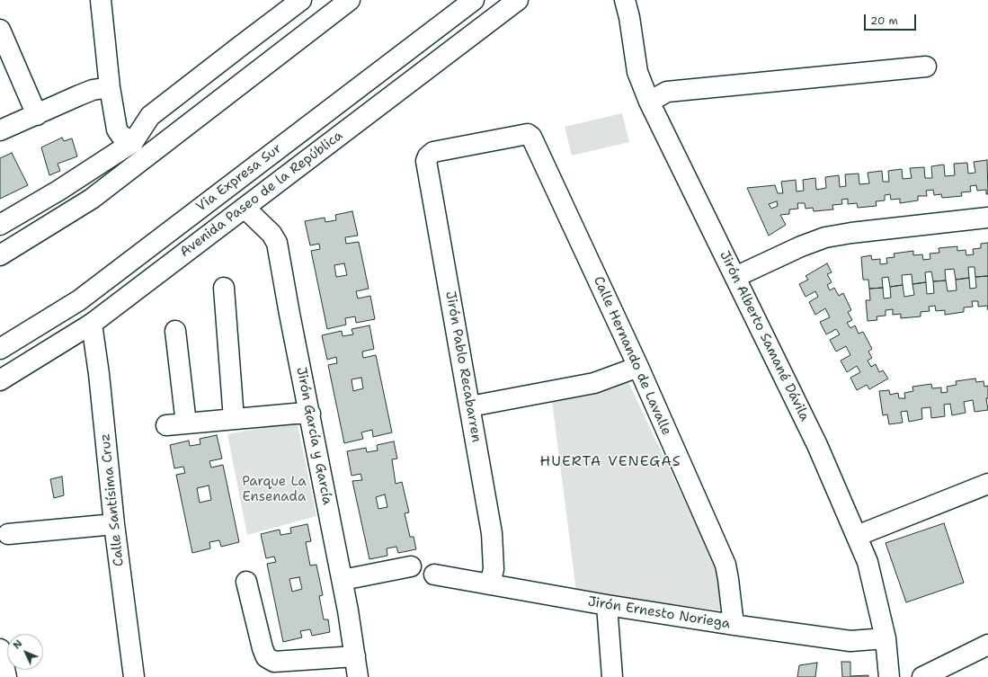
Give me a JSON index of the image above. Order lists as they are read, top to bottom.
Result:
{
  "streets": {
    "main road": [
      "Via Expresa Sur",
      "Avenida Paseo de la República",
      "Jirón Alberto Samané Dávila",
      "Calle Hernando de Lavalle",
      "Jirón Pablo Recabarren",
      "Jirón García y García",
      "Calle Santísima Cruz",
      "Jirón Ernesto Noriega"
    ]
  },
  "crossings": [
    ["Avenida Paseo de la República", "Jirón García y García"],
    ["Avenida Paseo de la República", "Calle Santísima Cruz"],
    ["Jirón Alberto Samané Dávila", "Jirón Ernesto Noriega"],
    ["Calle Hernando de Lavalle", "Jirón Pablo Recabarren"],
    ["Calle Hernando de Lavalle", "Jirón Ernesto Noriega"],
    ["Jirón Pablo Recabarren", "Jirón Ernesto Noriega"]
  ],
  "districts": ["HUERTA VENEGAS"],
  "parks": ["Parque La Ensenada"],
  "scale_bar": "20 m",
  "north": "top left"
}
